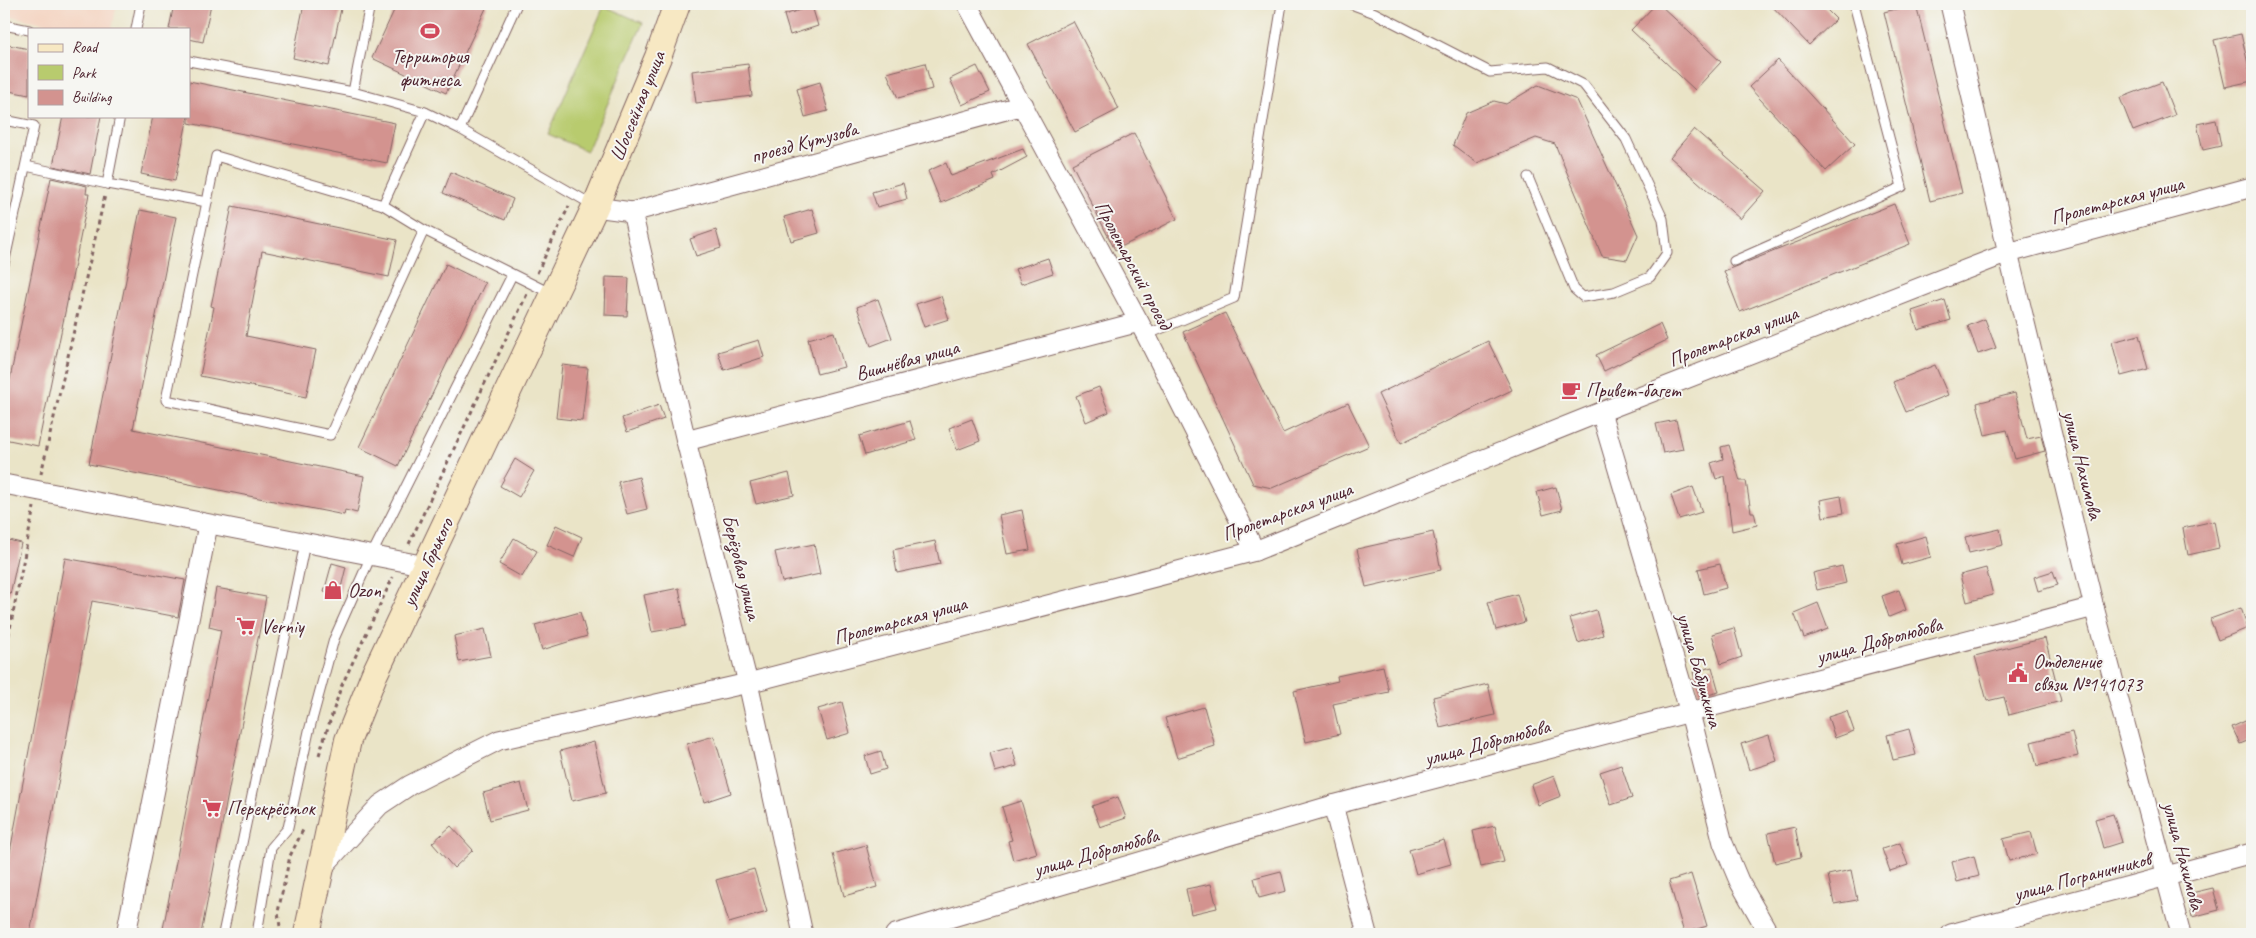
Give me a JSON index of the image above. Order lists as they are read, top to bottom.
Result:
{
  "streets": {
    "main road": ["Шоссейная улица", "улица Горького"],
    "street": [
      "проезд Кутузова",
      "Пролетарская улица",
      "Пролетарский проезд",
      "Вишнёвая улица",
      "улица Нахимова",
      "Берёзовая улица",
      "улица Добролюбова",
      "улица Бабушкина",
      "улица Пограничников"
    ]
  },
  "crossings": [
    ["Шоссейная улица", "проезд Кутузова"],
    ["Шоссейная улица", "улица Горького"],
    ["проезд Кутузова", "Пролетарский проезд"],
    ["проезд Кутузова", "улица Горького"],
    ["проезд Кутузова", "Берёзовая улица"],
    ["Пролетарская улица", "Пролетарский проезд"],
    ["Пролетарская улица", "улица Нахимова"],
    ["Пролетарская улица", "улица Горького"],
    ["Пролетарская улица", "Берёзовая улица"],
    ["Пролетарская улица", "улица Бабушкина"],
    ["Пролетарский проезд", "Вишнёвая улица"],
    ["Вишнёвая улица", "Берёзовая улица"],
    ["улица Нахимова", "улица Добролюбова"],
    ["улица Нахимова", "улица Пограничников"],
    ["улица Добролюбова", "улица Бабушкина"]
  ],
  "places": {
    "sports": ["Территория фитнеса"],
    "cafe": ["Привет-багет"],
    "shop": ["Ozon"],
    "supermarket": ["Verniy", "Перекрёсток"],
    "public building": ["Отделение связи №141073"]
  },
  "legend": ["Road", "Park", "Building"]
}
